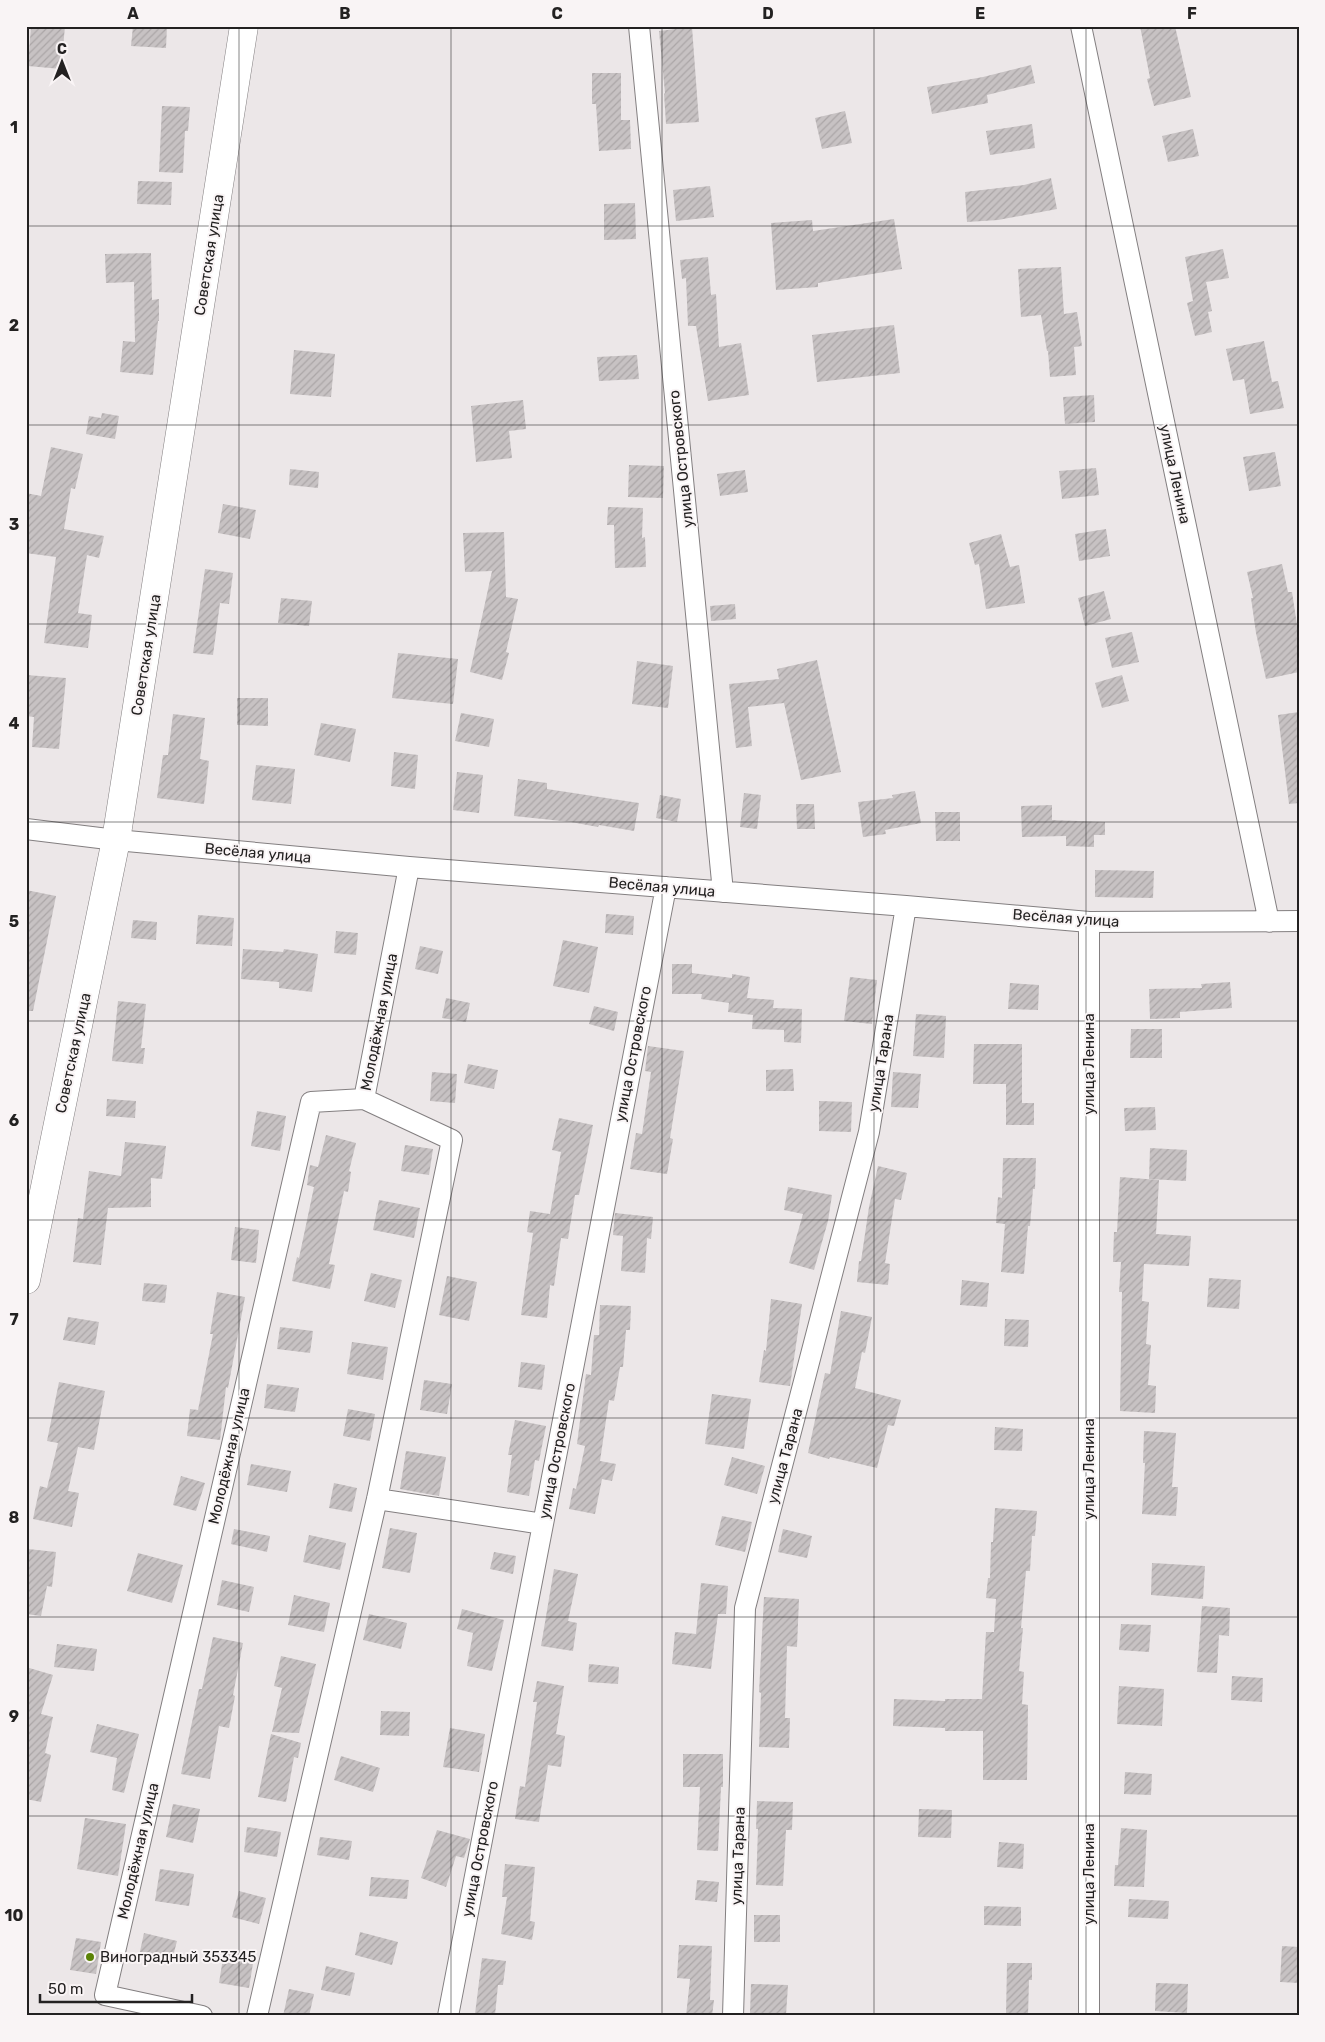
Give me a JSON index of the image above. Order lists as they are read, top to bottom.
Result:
{
  "streets": {
    "main road": ["Советская улица"],
    "street": [
      "улица Островского",
      "улица Ленина",
      "Весёлая улица",
      "Молодёжная улица",
      "улица Тарана"
    ]
  },
  "crossings": [
    ["Советская улица", "Весёлая улица"],
    ["улица Островского", "Весёлая улица"],
    ["улица Ленина", "Весёлая улица"],
    ["Весёлая улица", "Молодёжная улица"],
    ["Весёлая улица", "улица Тарана"]
  ],
  "places": ["Виноградный 353345"],
  "scale_bar": "50 m",
  "north": "top",
  "grid": {
    "columns": [
      "A",
      "B",
      "C",
      "D",
      "E",
      "F"
    ],
    "rows": [
      "1",
      "2",
      "3",
      "4",
      "5",
      "6",
      "7",
      "8",
      "9",
      "10"
    ]
  }
}
